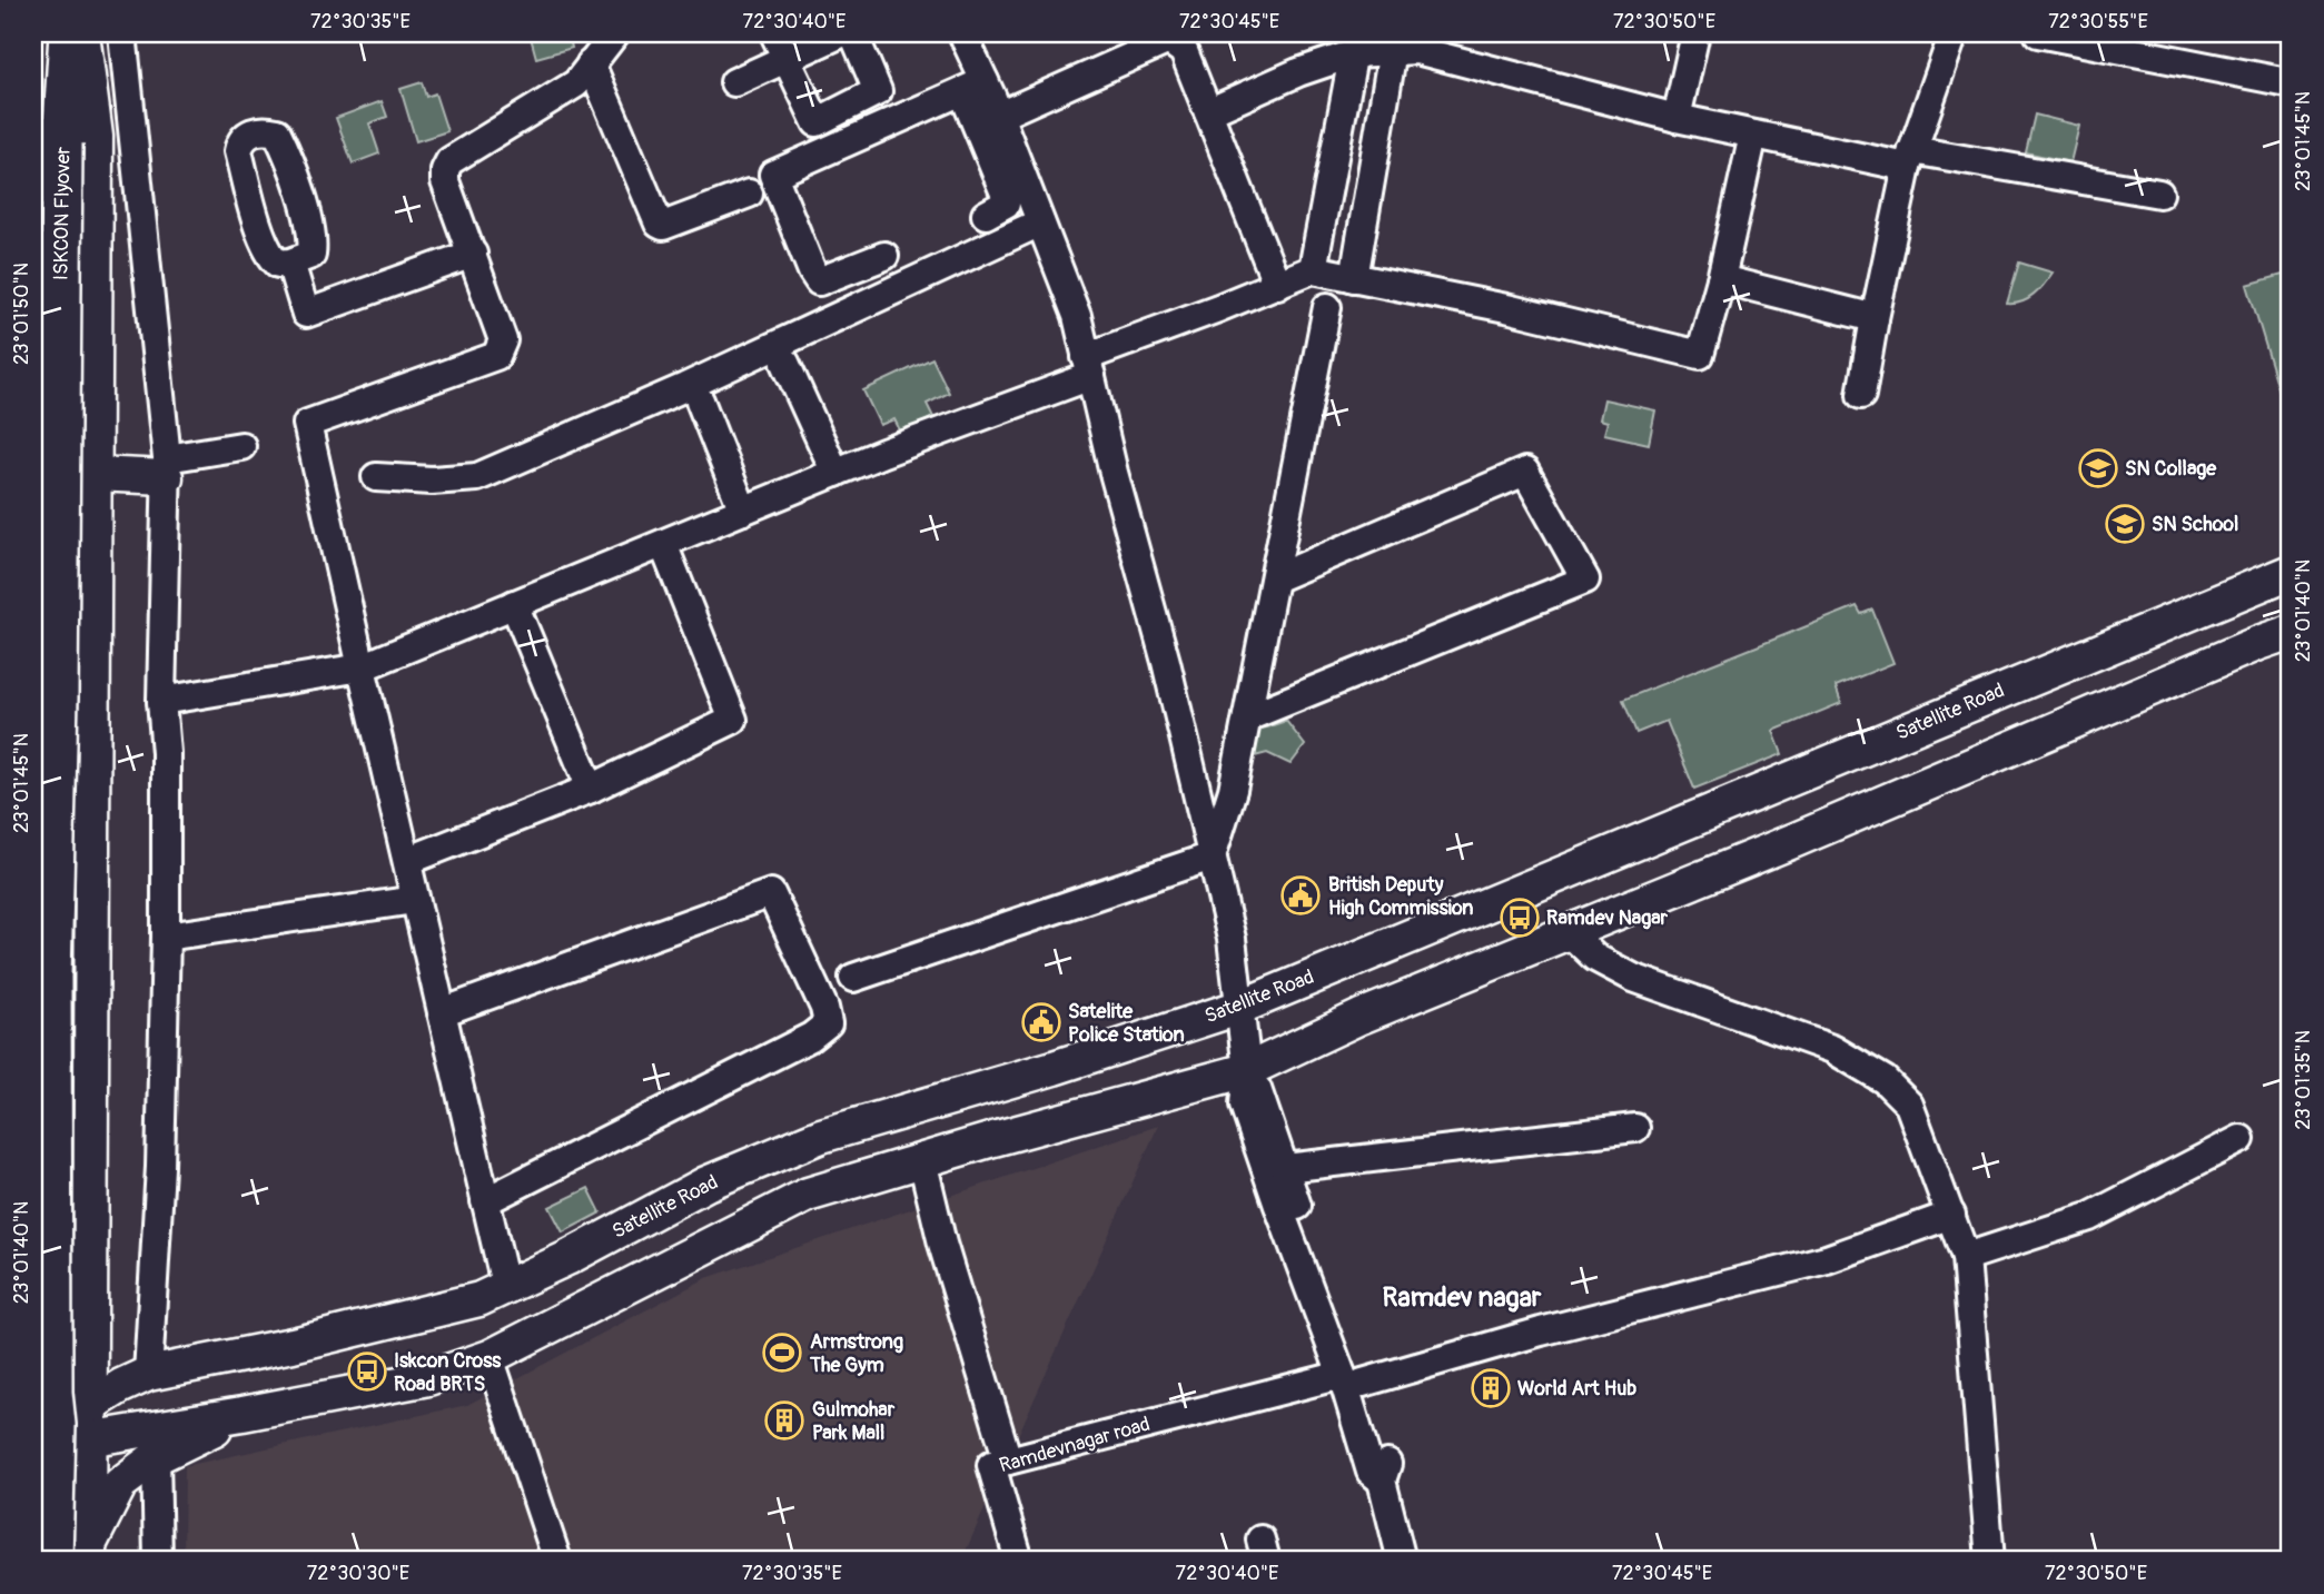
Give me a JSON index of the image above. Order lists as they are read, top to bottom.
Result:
{
  "streets": {
    "highway": ["ISKCON Flyover"],
    "main road": ["Satellite Road"],
    "street": ["Ramdevnagar road"]
  },
  "districts": ["Ramdev nagar"],
  "places": {
    "school or university": ["SN Collage", "SN School"],
    "public building": ["British Deputy High Commission", "Satelite Police Station"],
    "bus stop": ["Ramdev Nagar", "Iskcon Cross Road BRTS"],
    "sports": ["Armstrong The Gym"],
    "building": ["World Art Hub", "Gulmohar Park Mall"]
  },
  "coordinates": [
    "72°30'35\"E",
    "72°30'40\"E",
    "72°30'45\"E",
    "72°30'50\"E",
    "72°30'55\"E",
    "23°01'45\"N",
    "23°01'50\"N",
    "23°01'40\"N",
    "23°01'35\"N",
    "72°30'30\"E"
  ]
}
